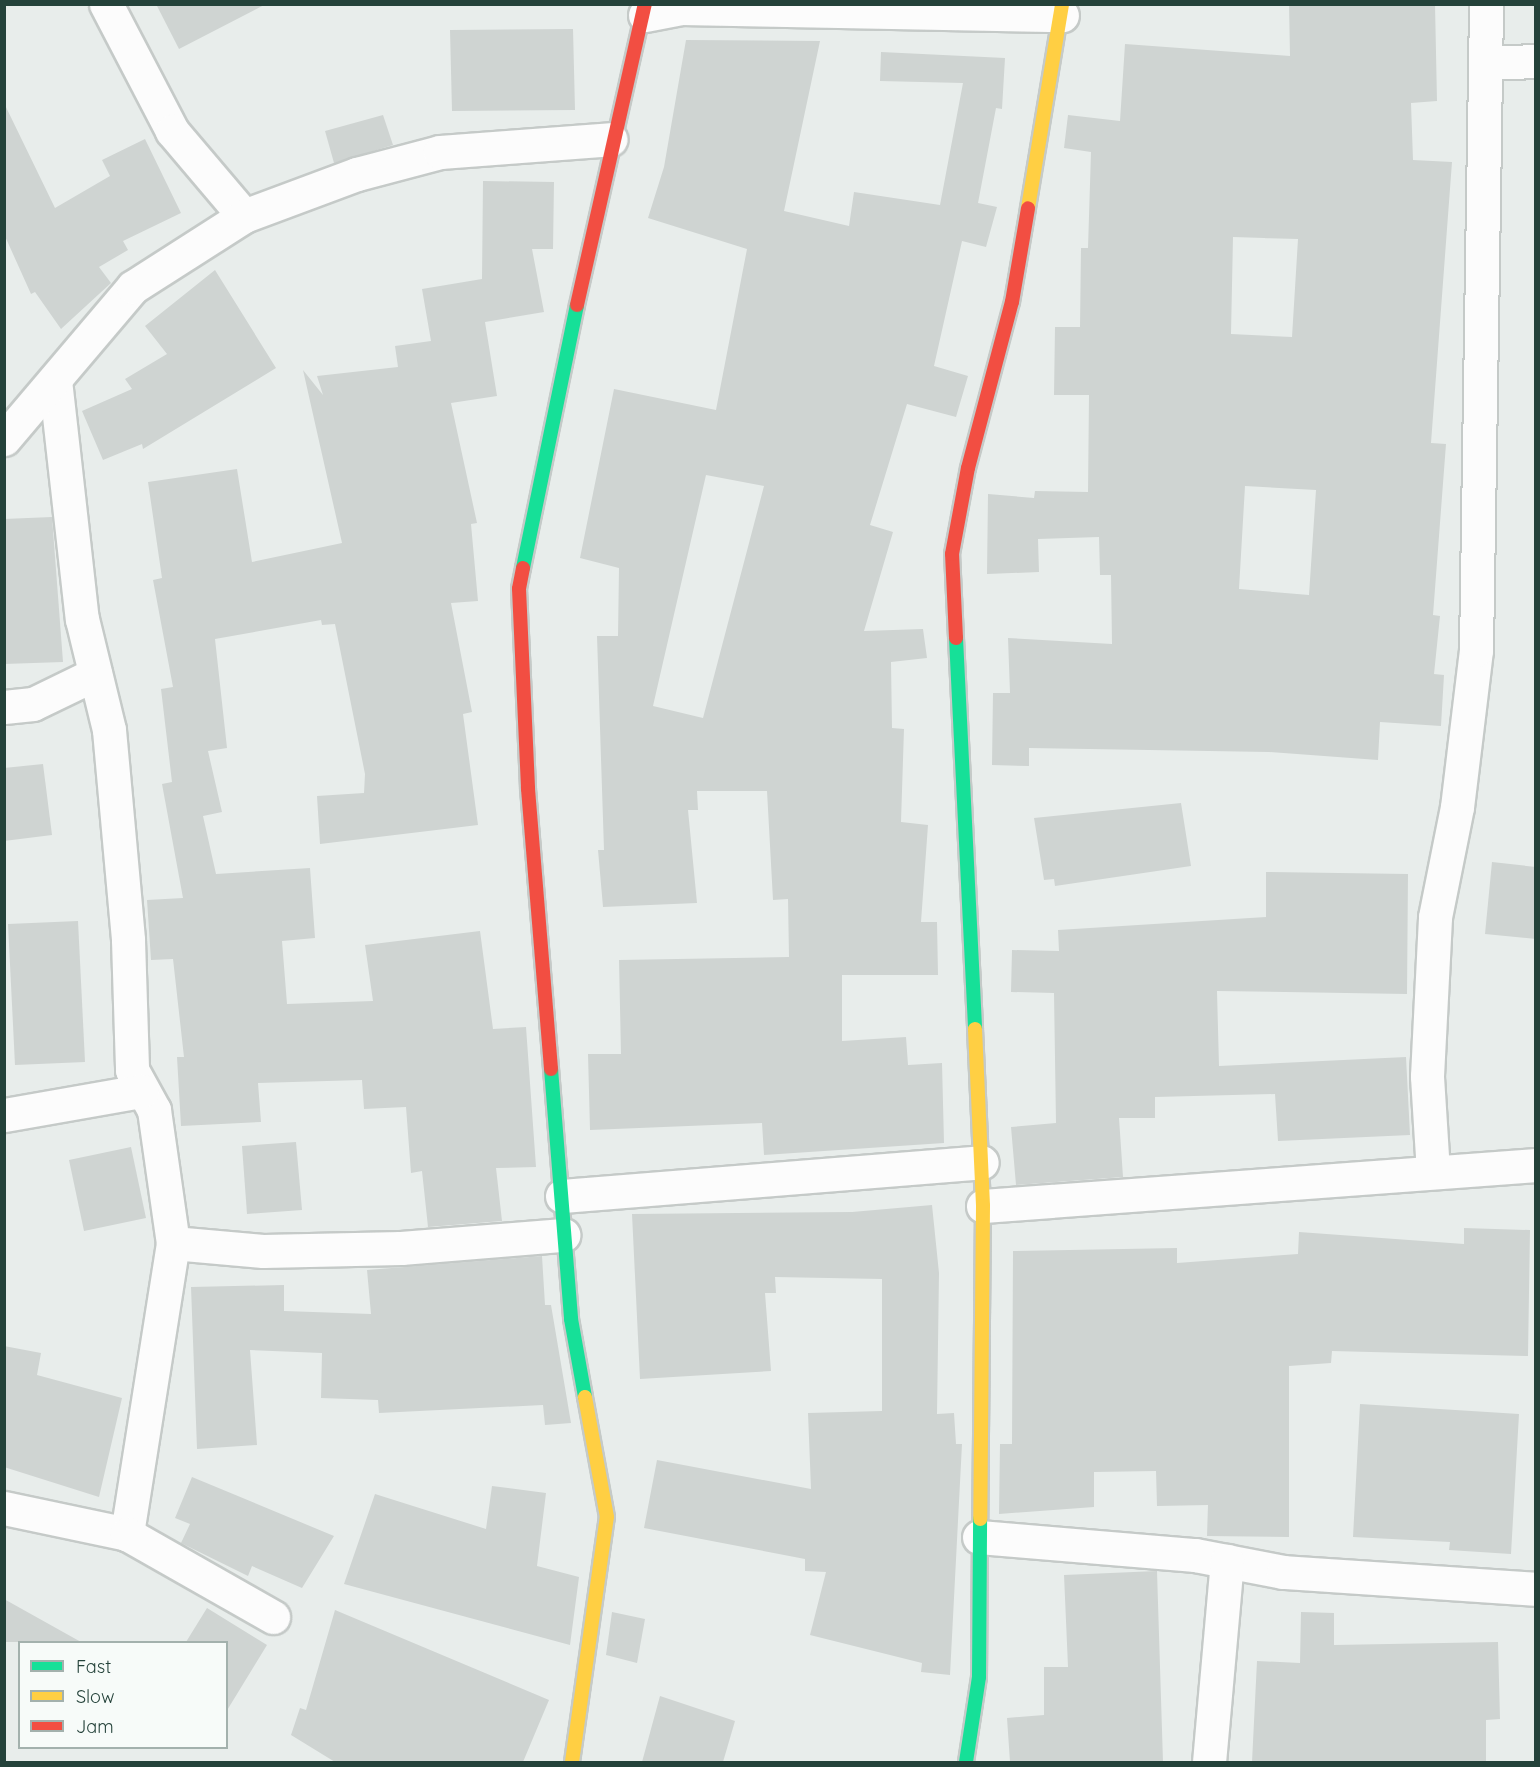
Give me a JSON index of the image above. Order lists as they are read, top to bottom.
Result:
{
  "legend": ["Fast", "Slow", "Jam"]
}
